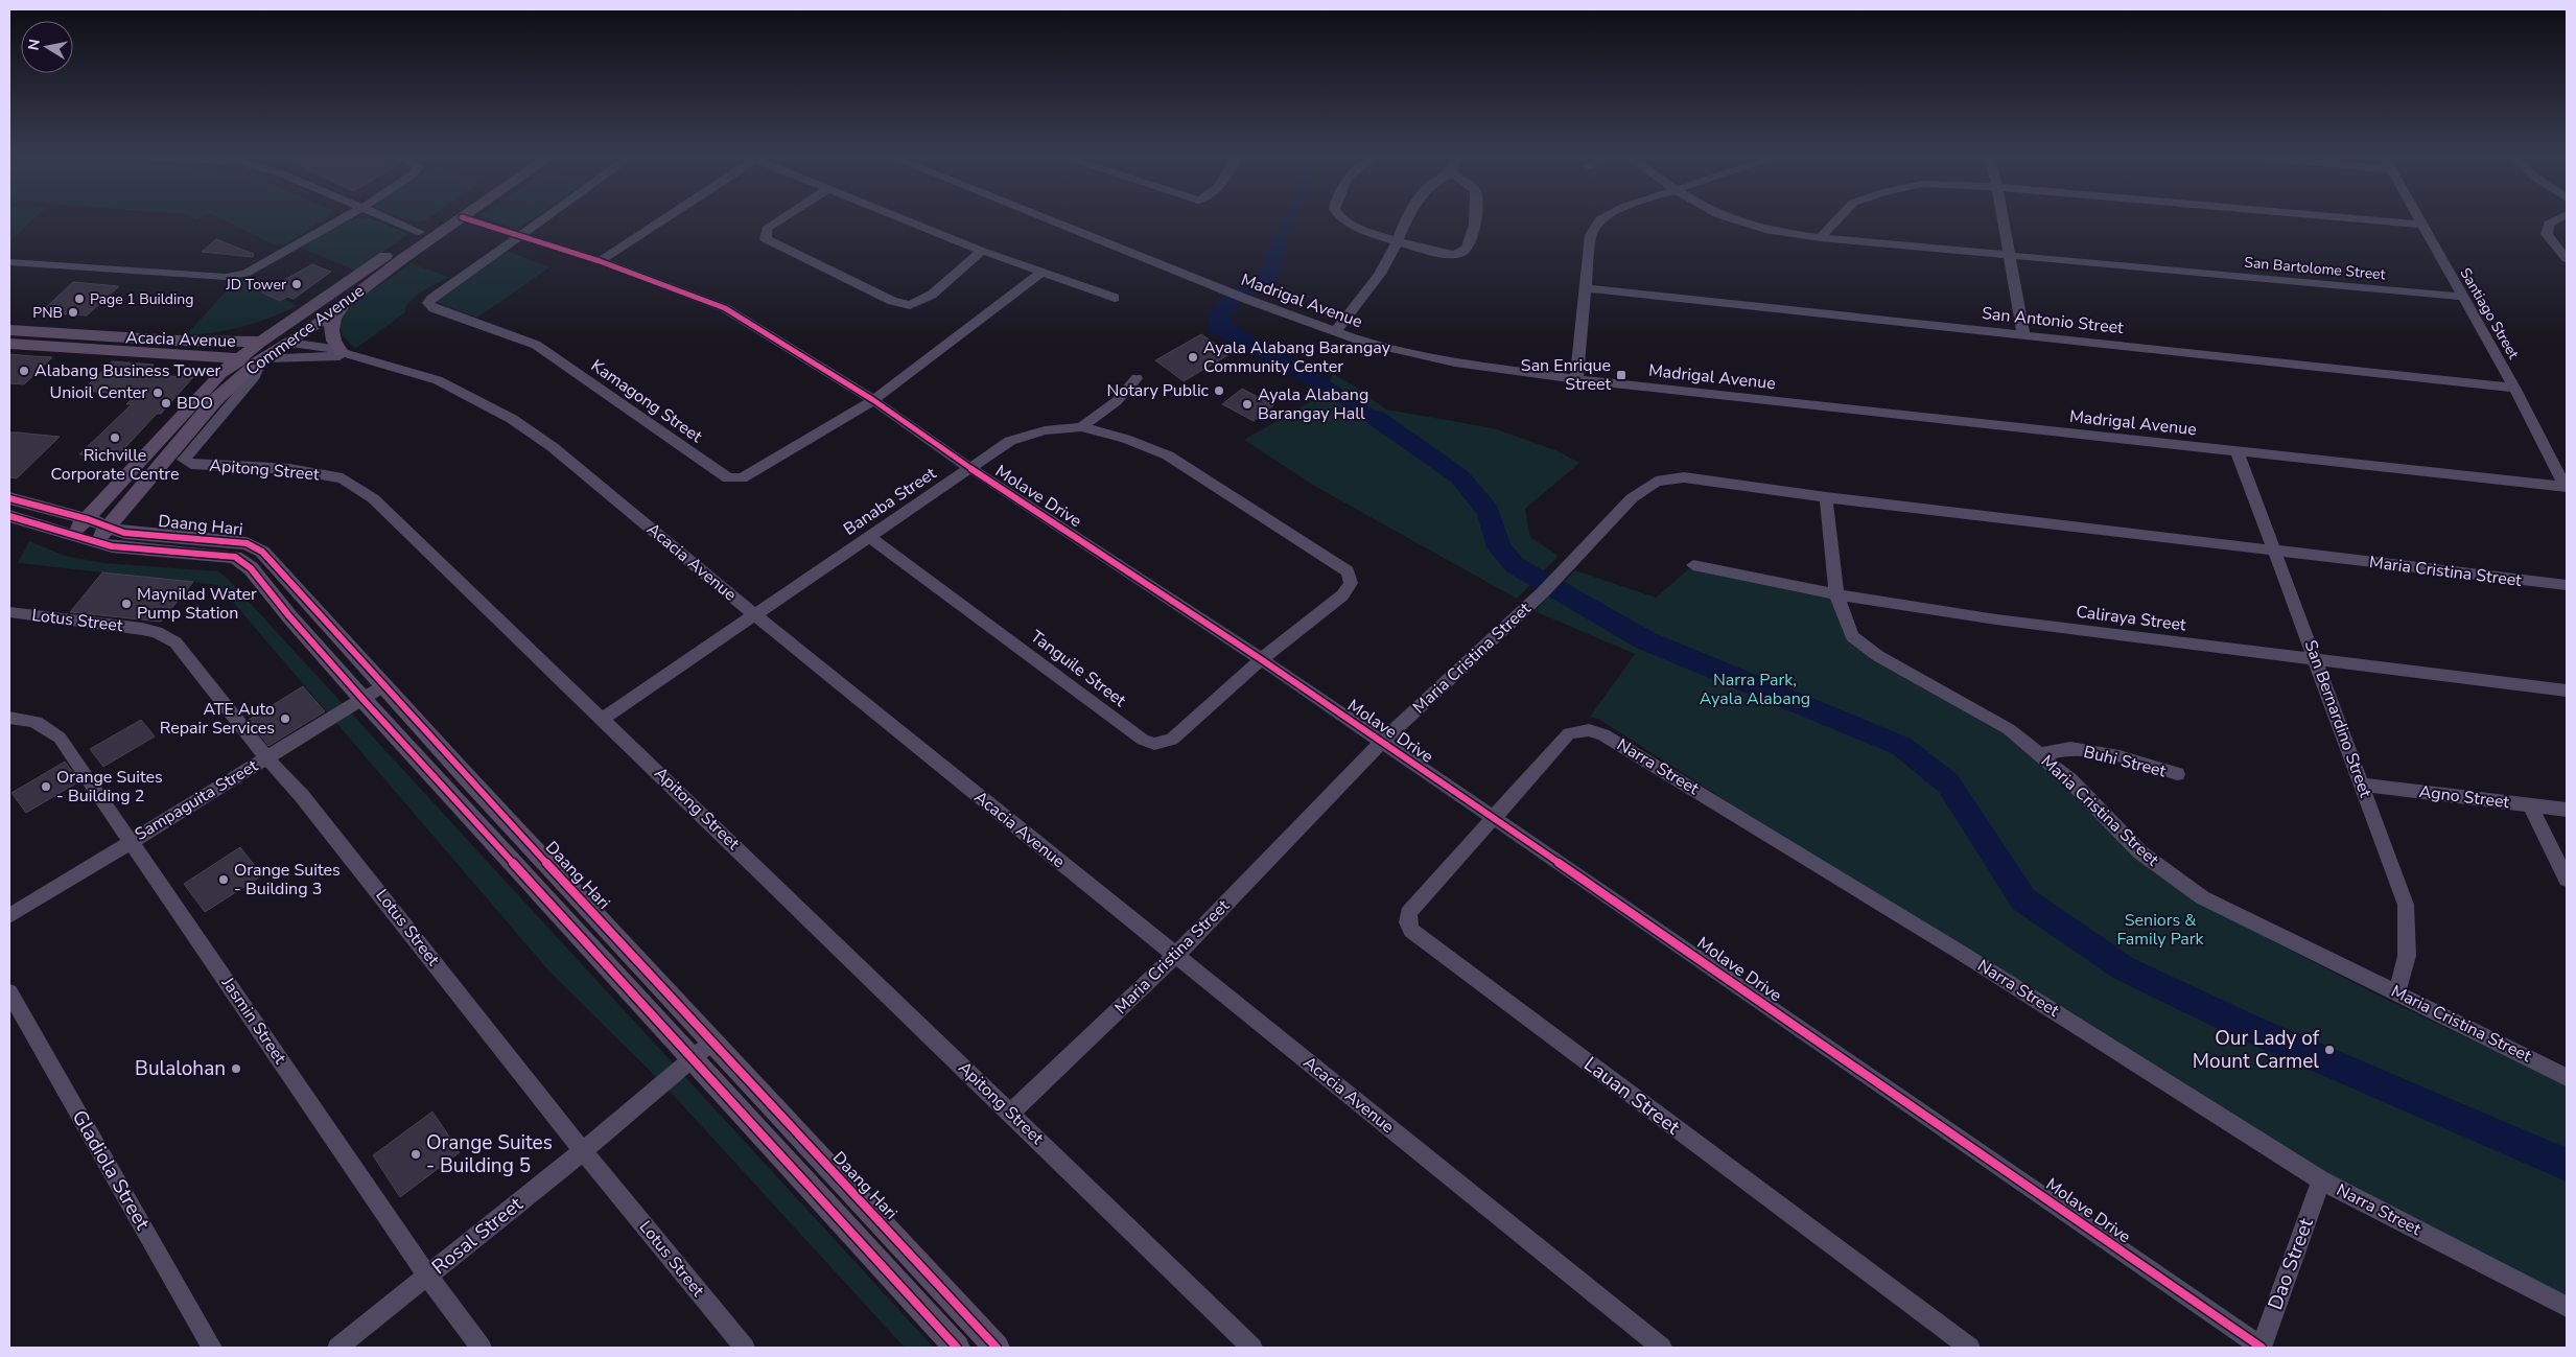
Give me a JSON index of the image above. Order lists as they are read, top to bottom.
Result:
{
  "streets": {
    "main road": ["Commerce Avenue", "Acacia Avenue", "Daang Hari"],
    "street": [
      "San Bartolome Street",
      "Madrigal Avenue",
      "Santiago Street",
      "San Antonio Street",
      "Kamagong Street",
      "Apitong Street",
      "Molave Drive",
      "Banaba Street",
      "Maria Cristina Street",
      "Caliraya Street",
      "Lotus Street",
      "Tanguile Street",
      "San Bernardino Street",
      "Buhi Street",
      "Narra Street",
      "Agno Street",
      "Sampaguita Street",
      "Jasmin Street",
      "Lauan Street",
      "Gladiola Street",
      "Rosal Street",
      "Dao Street"
    ]
  },
  "crossings": [
    ["San Bartolome Street", "Santiago Street"],
    ["Madrigal Avenue", "Santiago Street"],
    ["Madrigal Avenue", "San Bernardino Street"],
    ["Santiago Street", "San Antonio Street"],
    ["Commerce Avenue", "Acacia Avenue"],
    ["Commerce Avenue", "Apitong Street"],
    ["Commerce Avenue", "Daang Hari"],
    ["Acacia Avenue", "Apitong Street"],
    ["Acacia Avenue", "Banaba Street"],
    ["Acacia Avenue", "Maria Cristina Street"],
    ["Kamagong Street", "Molave Drive"],
    ["Apitong Street", "Banaba Street"],
    ["Apitong Street", "Maria Cristina Street"],
    ["Molave Drive", "Banaba Street"],
    ["Molave Drive", "Maria Cristina Street"],
    ["Molave Drive", "Tanguile Street"],
    ["Molave Drive", "Narra Street"],
    ["Molave Drive", "Lauan Street"],
    ["Molave Drive", "Dao Street"],
    ["Banaba Street", "Tanguile Street"],
    ["Daang Hari", "Sampaguita Street"],
    ["Daang Hari", "Rosal Street"],
    ["Maria Cristina Street", "Caliraya Street"],
    ["Maria Cristina Street", "San Bernardino Street"],
    ["Maria Cristina Street", "Buhi Street"],
    ["Caliraya Street", "San Bernardino Street"],
    ["Lotus Street", "Sampaguita Street"],
    ["Lotus Street", "Rosal Street"],
    ["San Bernardino Street", "Agno Street"],
    ["Narra Street", "Lauan Street"],
    ["Narra Street", "Dao Street"],
    ["Sampaguita Street", "Jasmin Street"],
    ["Jasmin Street", "Rosal Street"]
  ],
  "parks": ["Narra Park, Ayala Alabang", "Seniors & Family Park"],
  "places": {
    "other": [
      "JD Tower",
      "Page 1 Building",
      "PNB",
      "Ayala Alabang Barangay Community Center",
      "Alabang Business Tower",
      "Notary Public",
      "Unioil Center",
      "BDO",
      "Ayala Alabang Barangay Hall",
      "Richville Corporate Centre",
      "Maynilad Water Pump Station",
      "ATE Auto Repair Services",
      "Orange Suites - Building 2",
      "Orange Suites - Building 3",
      "Our Lady of Mount Carmel",
      "Bulalohan",
      "Orange Suites - Building 5"
    ],
    "transit": ["San Enrique Street"]
  },
  "north": "left"
}
